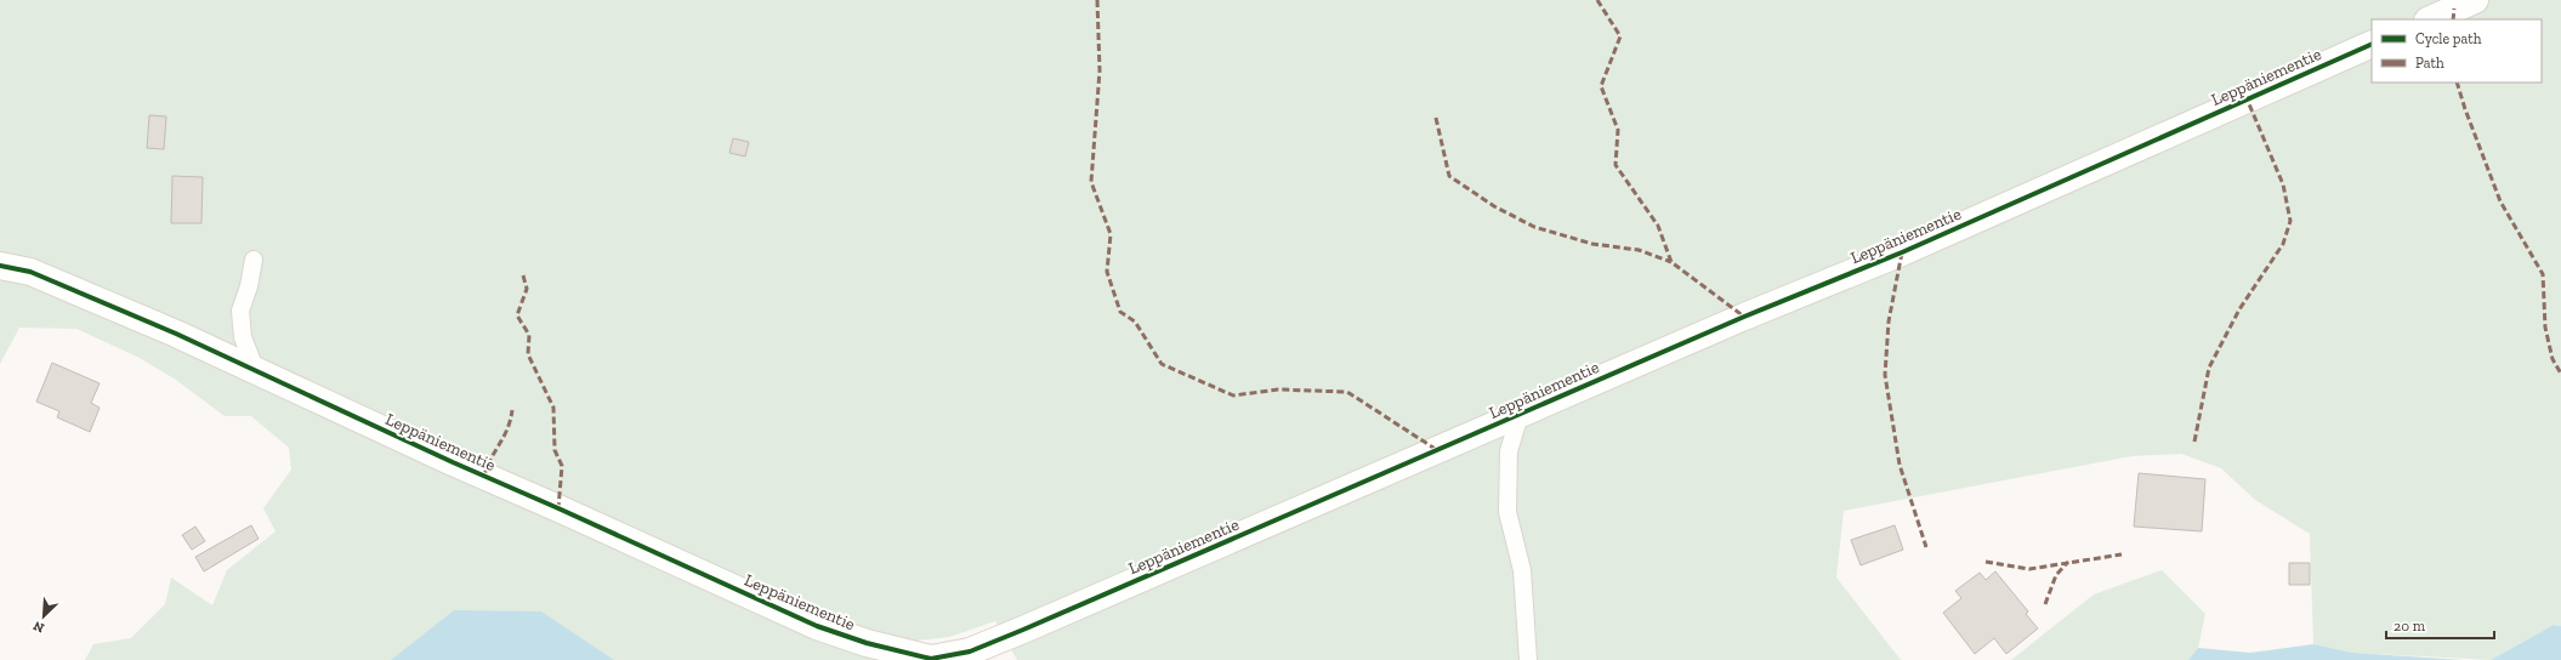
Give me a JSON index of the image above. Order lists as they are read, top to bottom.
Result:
{
  "streets": {
    "street": ["Leppäniementie"]
  },
  "legend": ["Cycle path", "Path"],
  "scale_bar": "20 m",
  "north": "bottom left"
}
